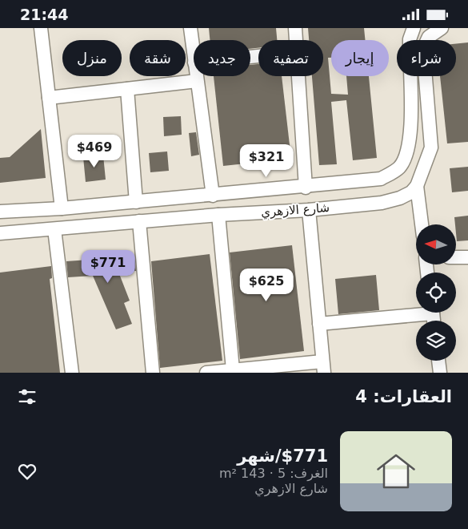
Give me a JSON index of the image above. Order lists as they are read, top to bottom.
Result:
{
  "streets": {
    "street": ["شارع الازهري"]
  },
  "north": "left",
  "page": {
    "status": "21:44",
    "chip": [
      "شراء",
      "إيجار",
      "تصفية",
      "جديد",
      "شقة",
      "منزل"
    ],
    "price": [
      "$469",
      "$321",
      "$771",
      "$625"
    ],
    "heading": "العقارات: 4",
    "list": [
      {
        "name": "$771/شهر",
        "note": "الغرف: 5 · 143 m² · شارع الازهري"
      }
    ]
  }
}
